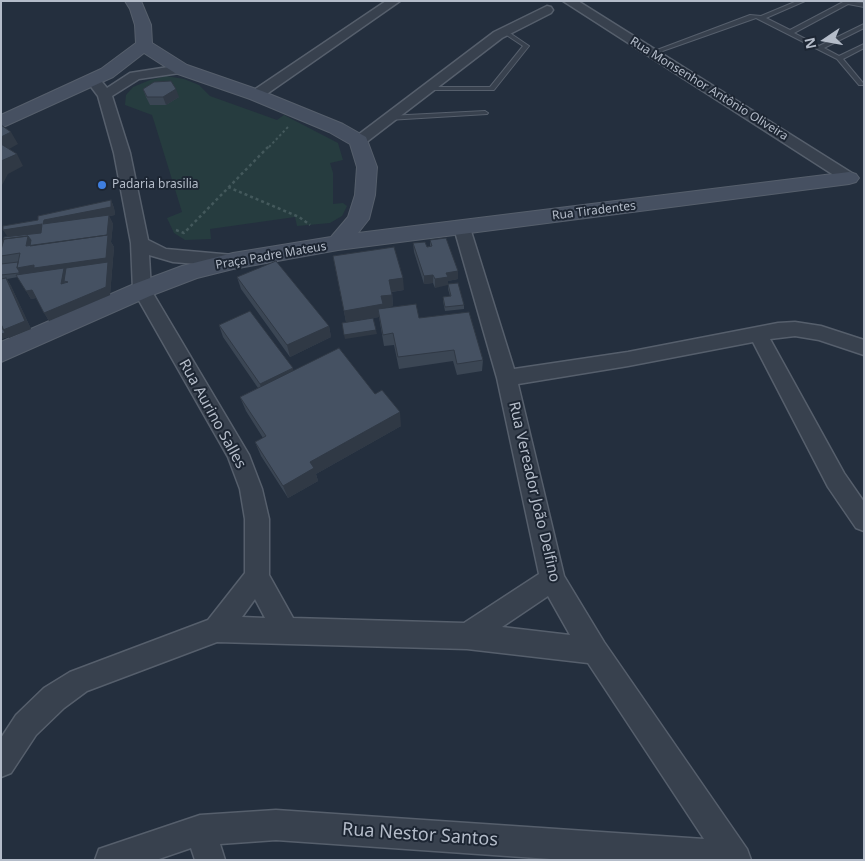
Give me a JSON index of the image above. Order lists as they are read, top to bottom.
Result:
{
  "streets": {
    "street": [
      "Rua Monsenhor Antônio Oliveira",
      "Rua Tiradentes",
      "Praça Padre Mateus",
      "Rua Aurino Salles",
      "Rua Vereador João Delfino",
      "Rua Nestor Santos"
    ]
  },
  "crossings": [
    ["Rua Monsenhor Antônio Oliveira", "Rua Tiradentes"],
    ["Rua Tiradentes", "Praça Padre Mateus"],
    ["Rua Tiradentes", "Rua Vereador João Delfino"],
    ["Praça Padre Mateus", "Rua Aurino Salles"],
    ["Rua Vereador João Delfino", "Rua Nestor Santos"]
  ],
  "places": ["Padaria brasilia"],
  "north": "left"
}
